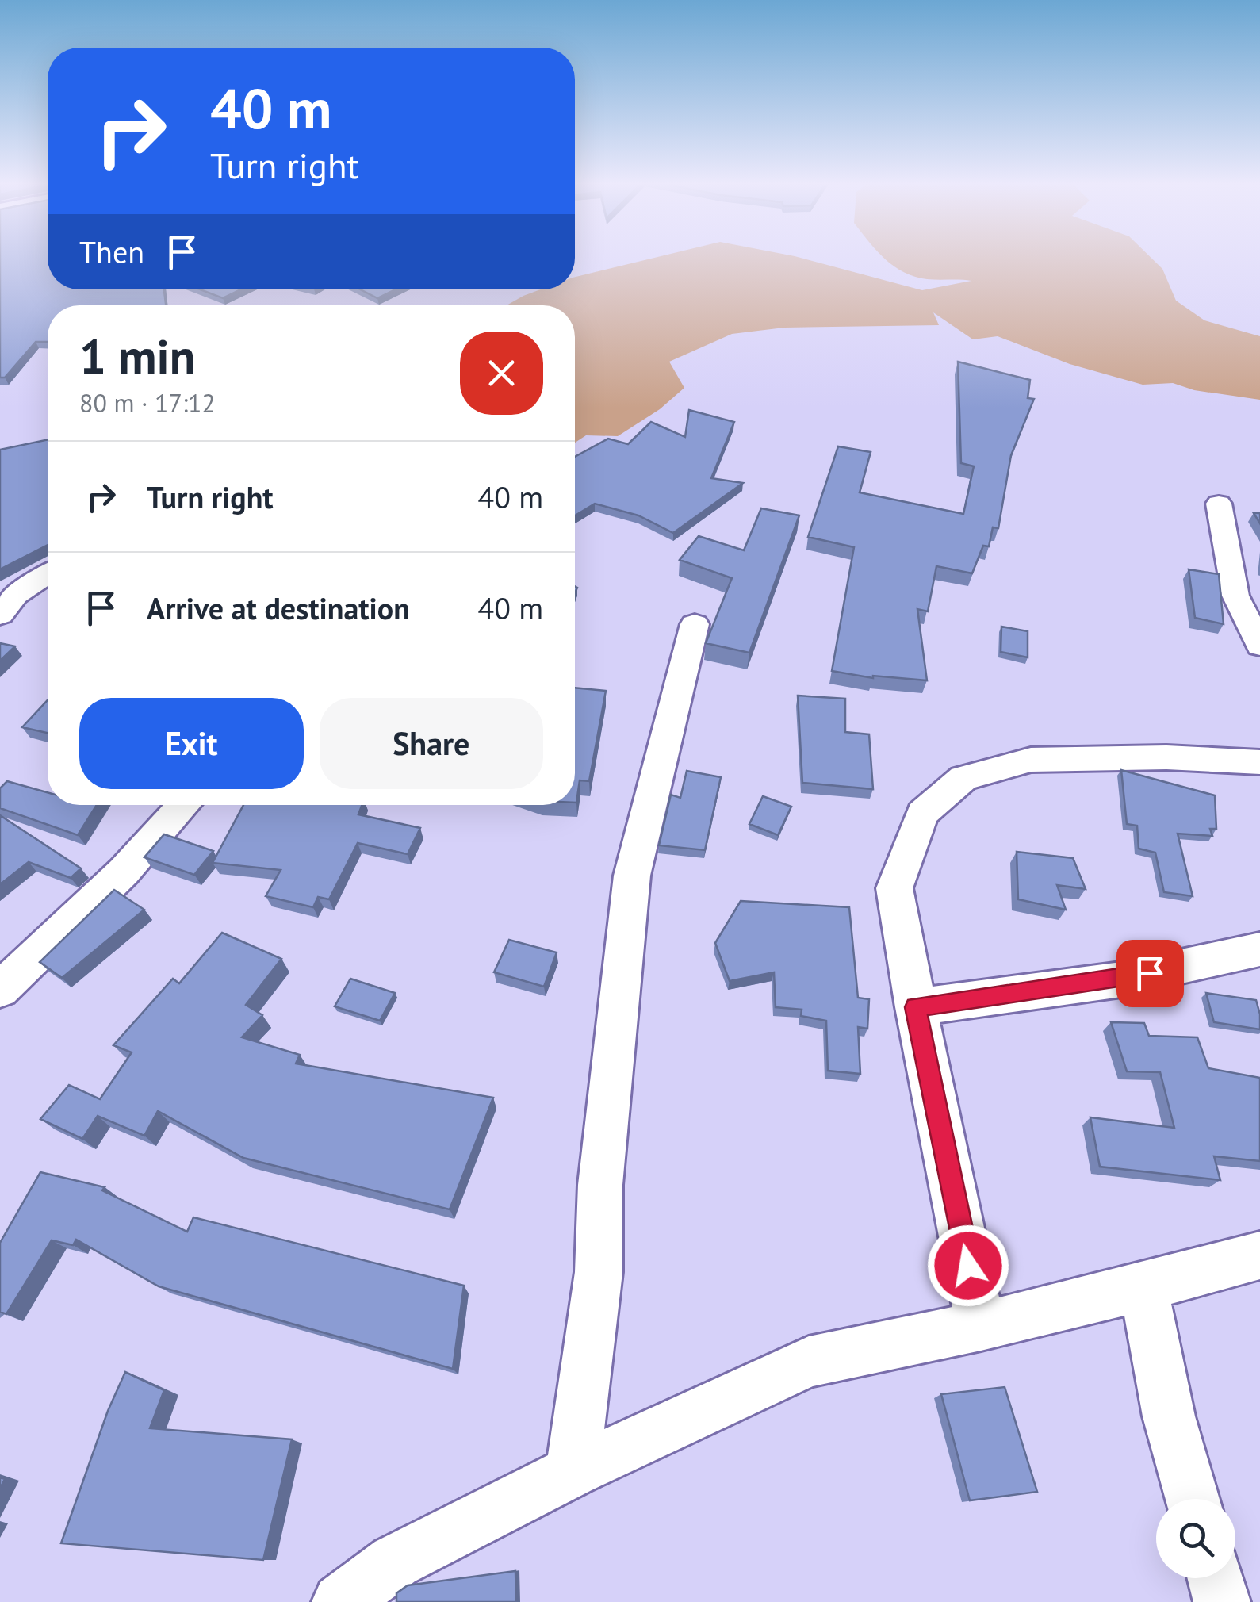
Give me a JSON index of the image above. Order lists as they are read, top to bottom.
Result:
{
  "page": {
    "turn": ["40 m", "Turn right"],
    "then": "Then",
    "heading": ["1 min", "80 m · 17:12"],
    "list": [
      {
        "name": "Turn right",
        "value": "40 m"
      },
      {
        "name": "Arrive at destination",
        "value": "40 m"
      }
    ],
    "buttons": ["Exit", "Share"]
  }
}
